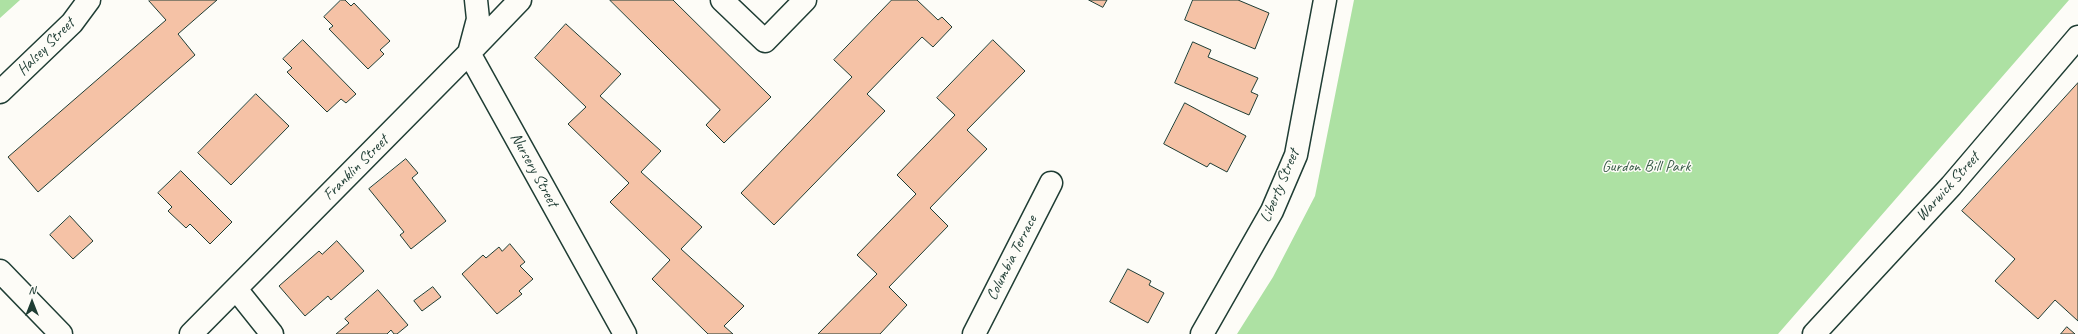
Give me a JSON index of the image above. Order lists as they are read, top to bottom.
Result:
{
  "streets": {
    "street": [
      "Halsey Street",
      "Franklin Street",
      "Nursery Street",
      "Liberty Street",
      "Warwick Street",
      "Columbia Terrace"
    ]
  },
  "crossings": [
    ["Franklin Street", "Nursery Street"]
  ],
  "parks": ["Gurdon Bill Park"],
  "north": "top"
}
